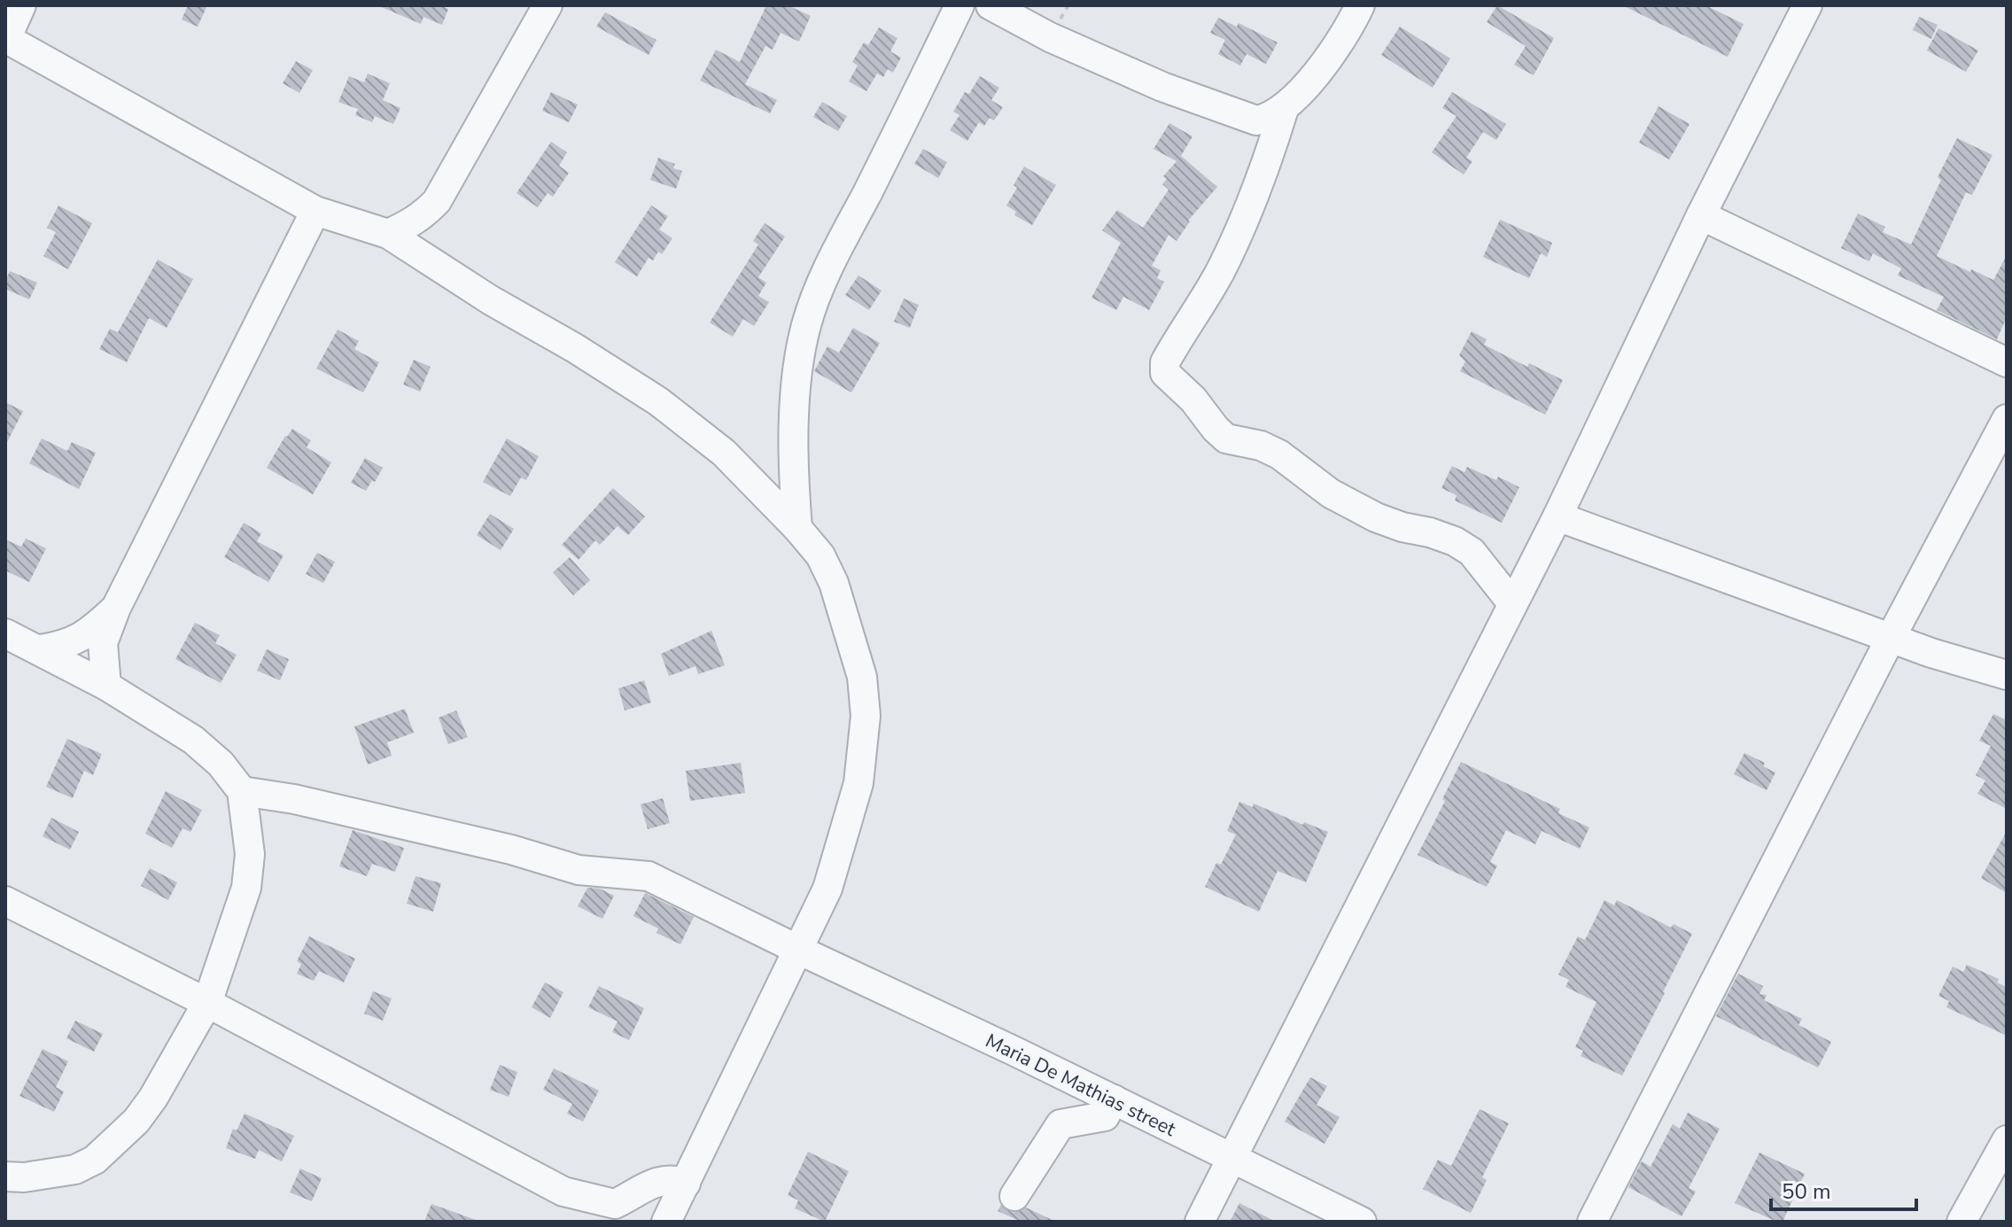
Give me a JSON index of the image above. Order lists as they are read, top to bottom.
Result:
{
  "streets": {
    "street": ["Maria De Mathias street"]
  },
  "scale_bar": "50 m"
}
